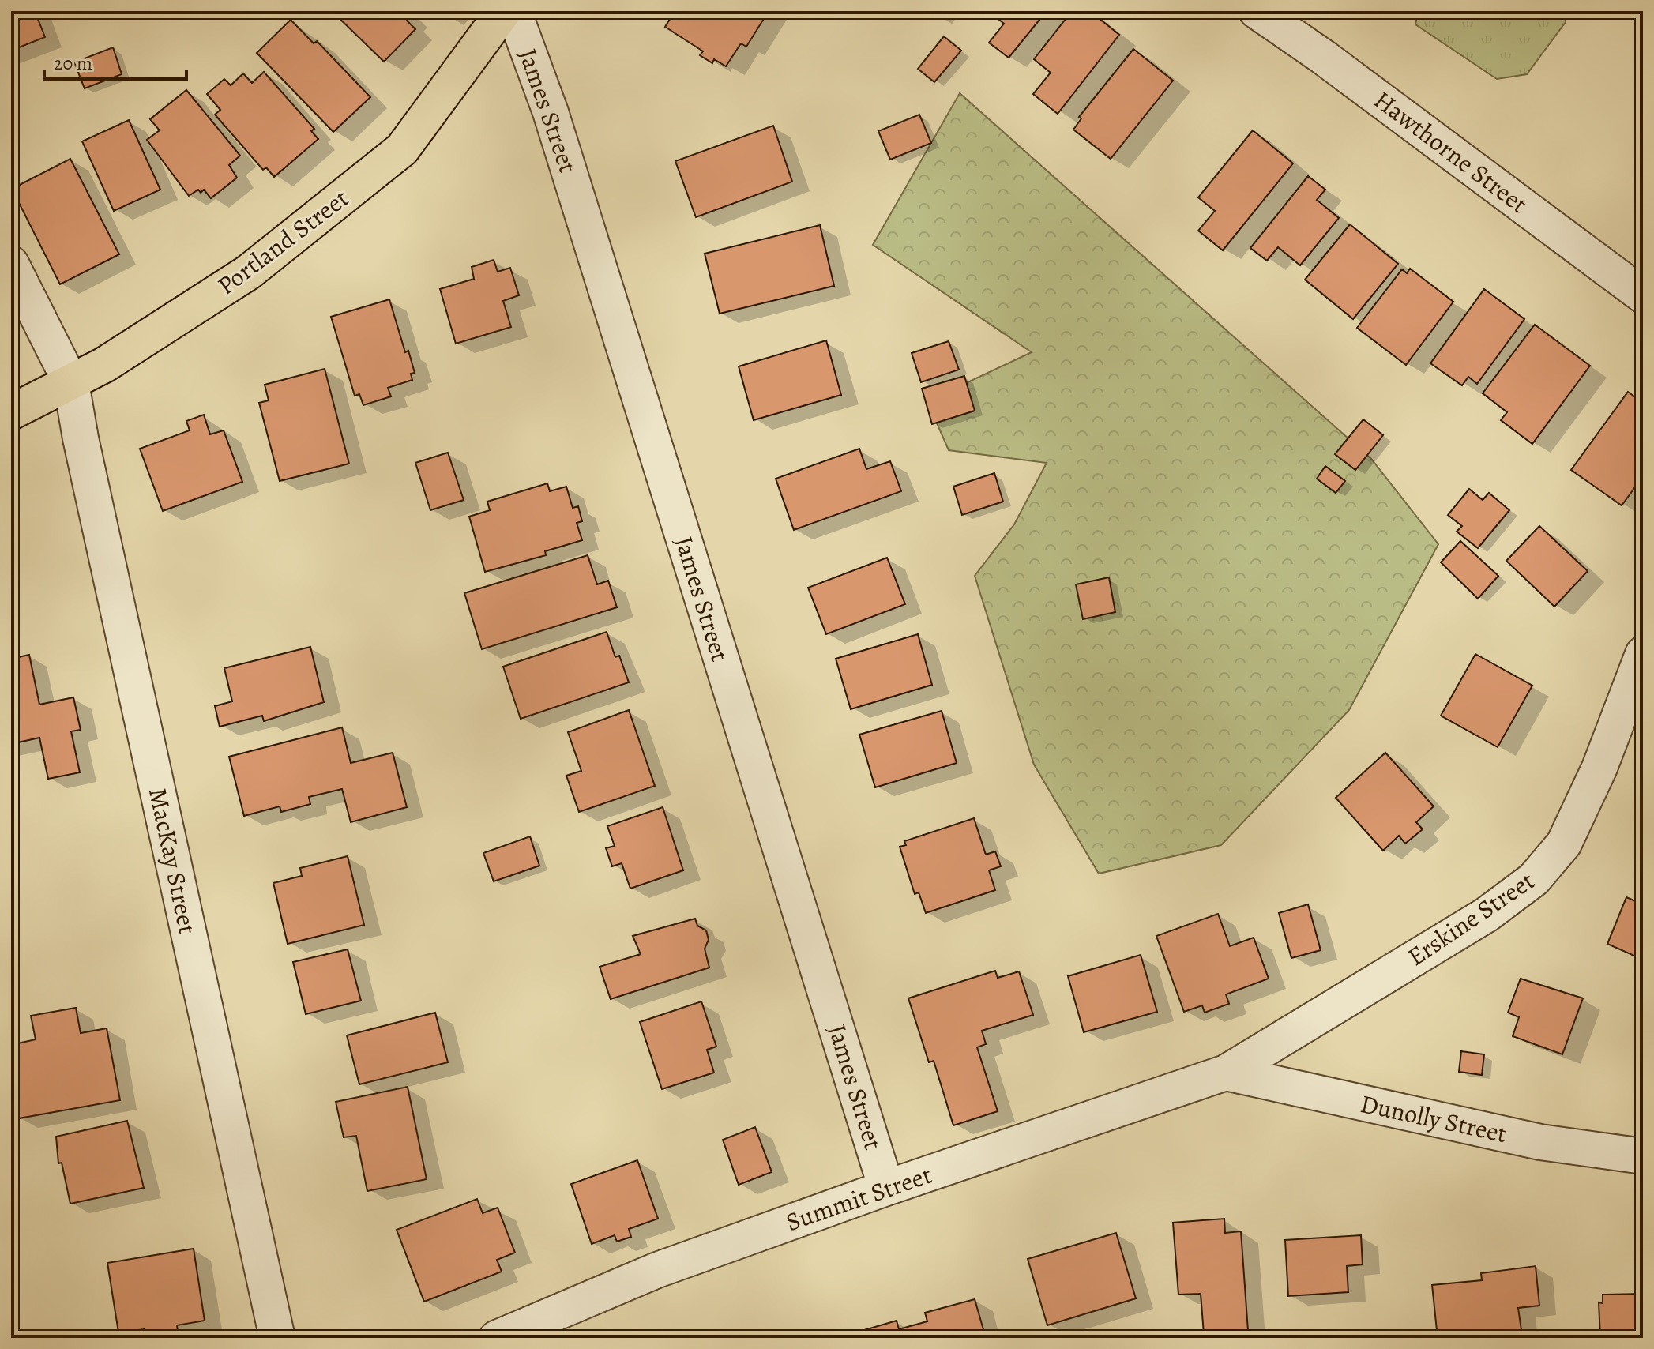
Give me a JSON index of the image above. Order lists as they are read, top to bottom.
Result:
{
  "streets": {
    "main road": ["Portland Street"],
    "street": [
      "James Street",
      "Hawthorne Street",
      "MacKay Street",
      "Erskine Street",
      "Dunolly Street",
      "Summit Street"
    ]
  },
  "crossings": [
    ["James Street", "Summit Street"],
    ["Portland Street", "MacKay Street"],
    ["Erskine Street", "Dunolly Street"],
    ["Erskine Street", "Summit Street"],
    ["Dunolly Street", "Summit Street"]
  ],
  "scale_bar": "20 m"
}
